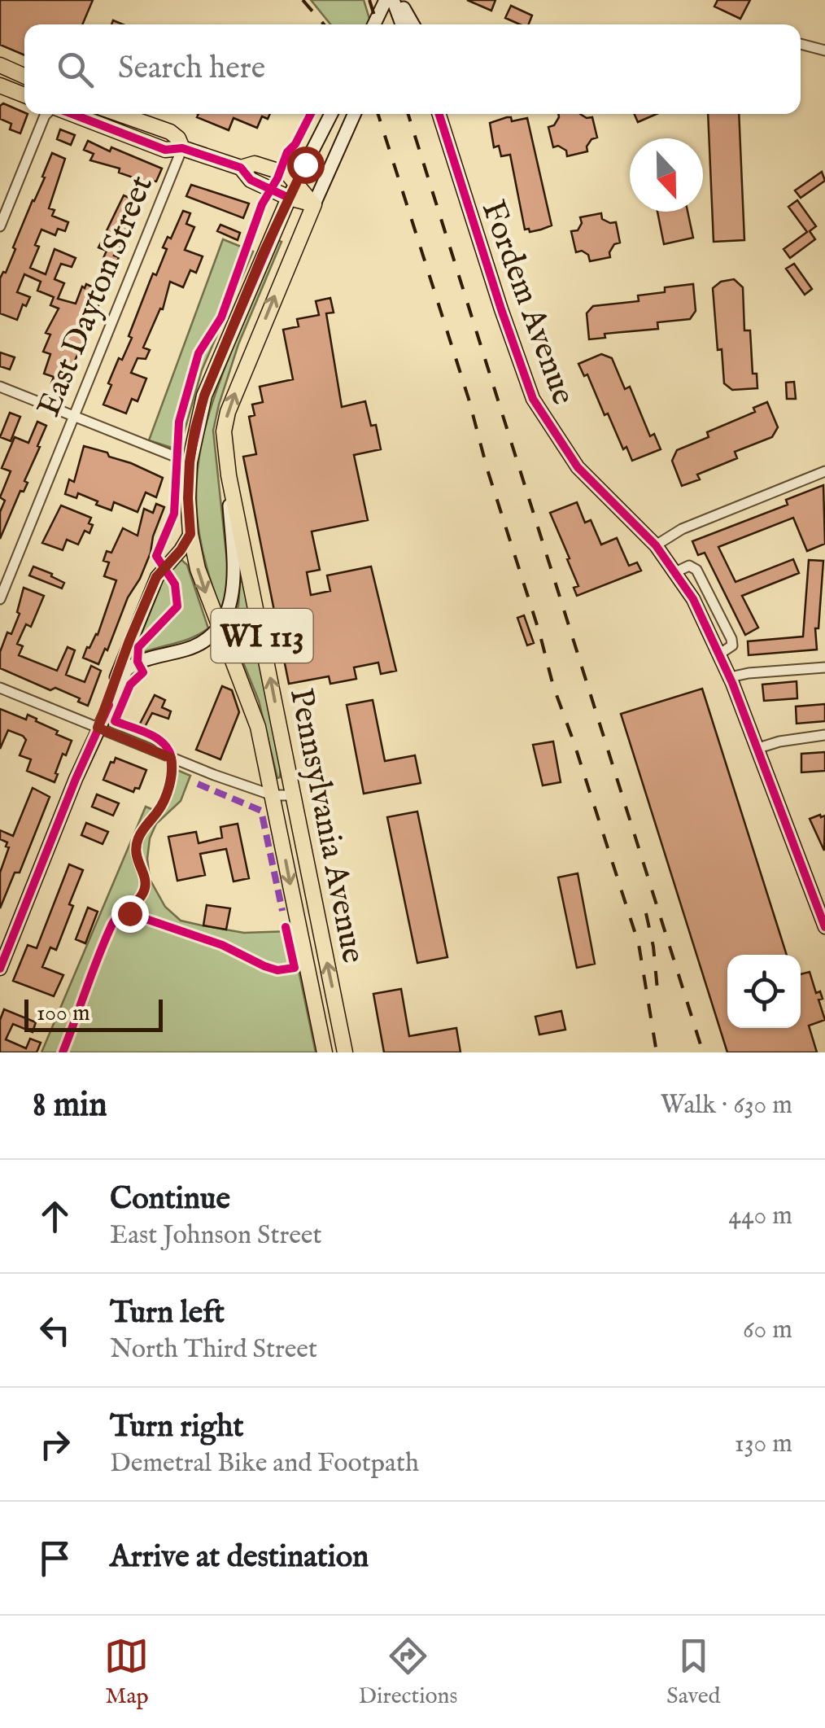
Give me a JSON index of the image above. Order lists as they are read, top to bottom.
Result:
{
  "streets": {
    "main road": ["WI 113", "Pennsylvania Avenue"],
    "street": ["East Dayton Street", "Fordem Avenue"]
  },
  "crossings": [
    ["WI 113", "Pennsylvania Avenue"]
  ],
  "scale_bar": "100 m",
  "north": "bottom",
  "page": {
    "search": "Search here",
    "scale": "100 m",
    "heading": ["8 min", "Walk · 630 m"],
    "list": [
      ["Continue", "East Johnson Street", "440 m"],
      ["Turn left", "North Third Street", "60 m"],
      ["Turn right", "Demetral Bike and Footpath", "130 m"],
      "Arrive at destination"
    ],
    "nav": ["Map", "Directions", "Saved"]
  }
}
